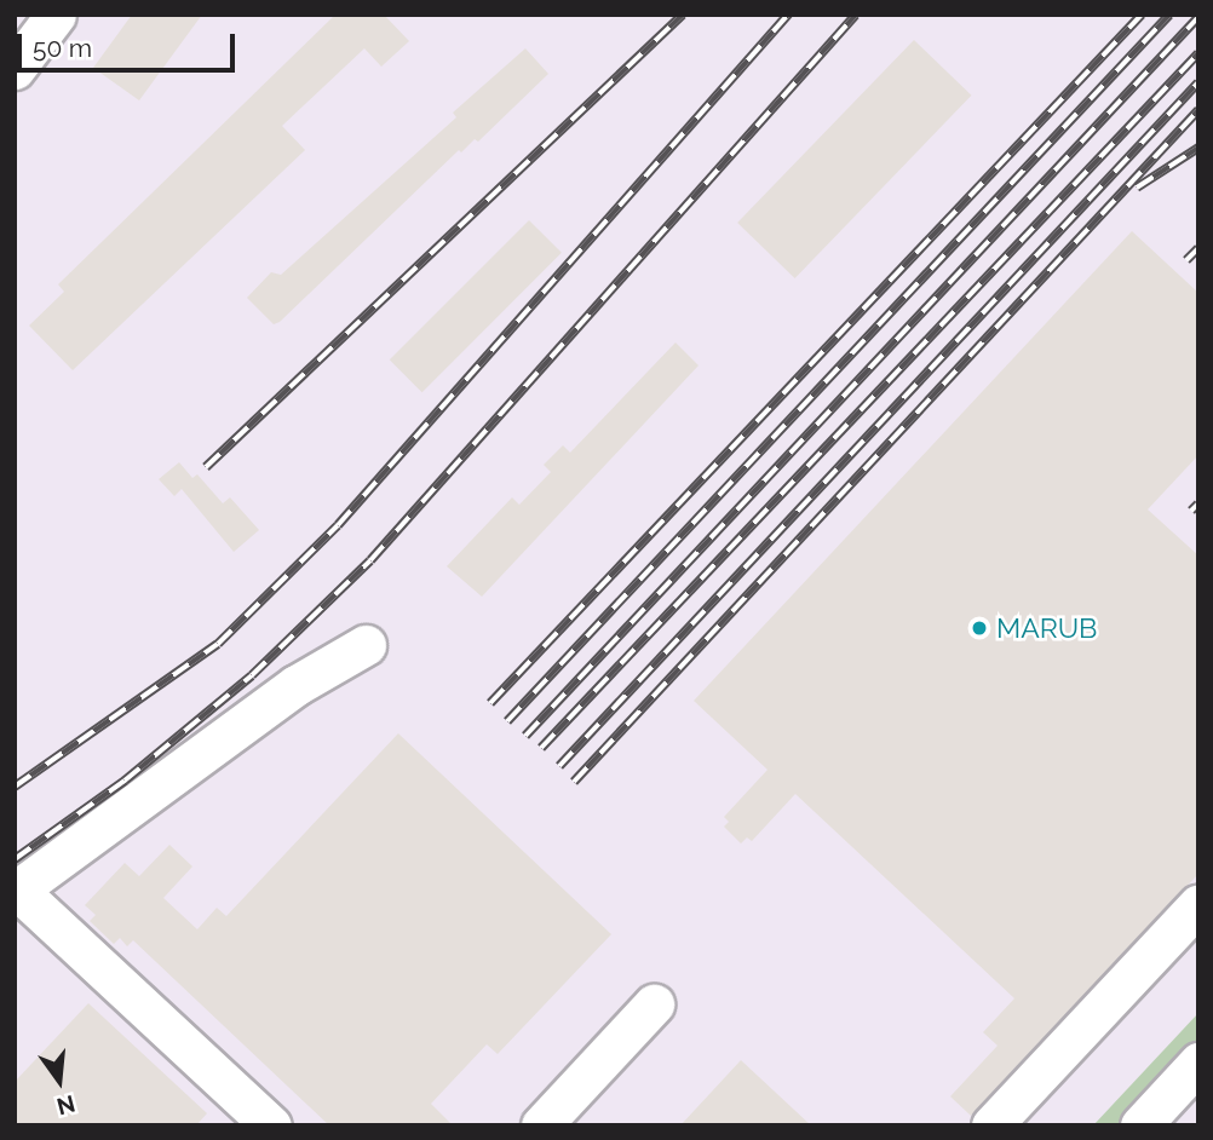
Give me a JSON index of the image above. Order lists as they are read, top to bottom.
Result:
{
  "places": ["MARUB"],
  "scale_bar": "50 m",
  "north": "bottom"
}
